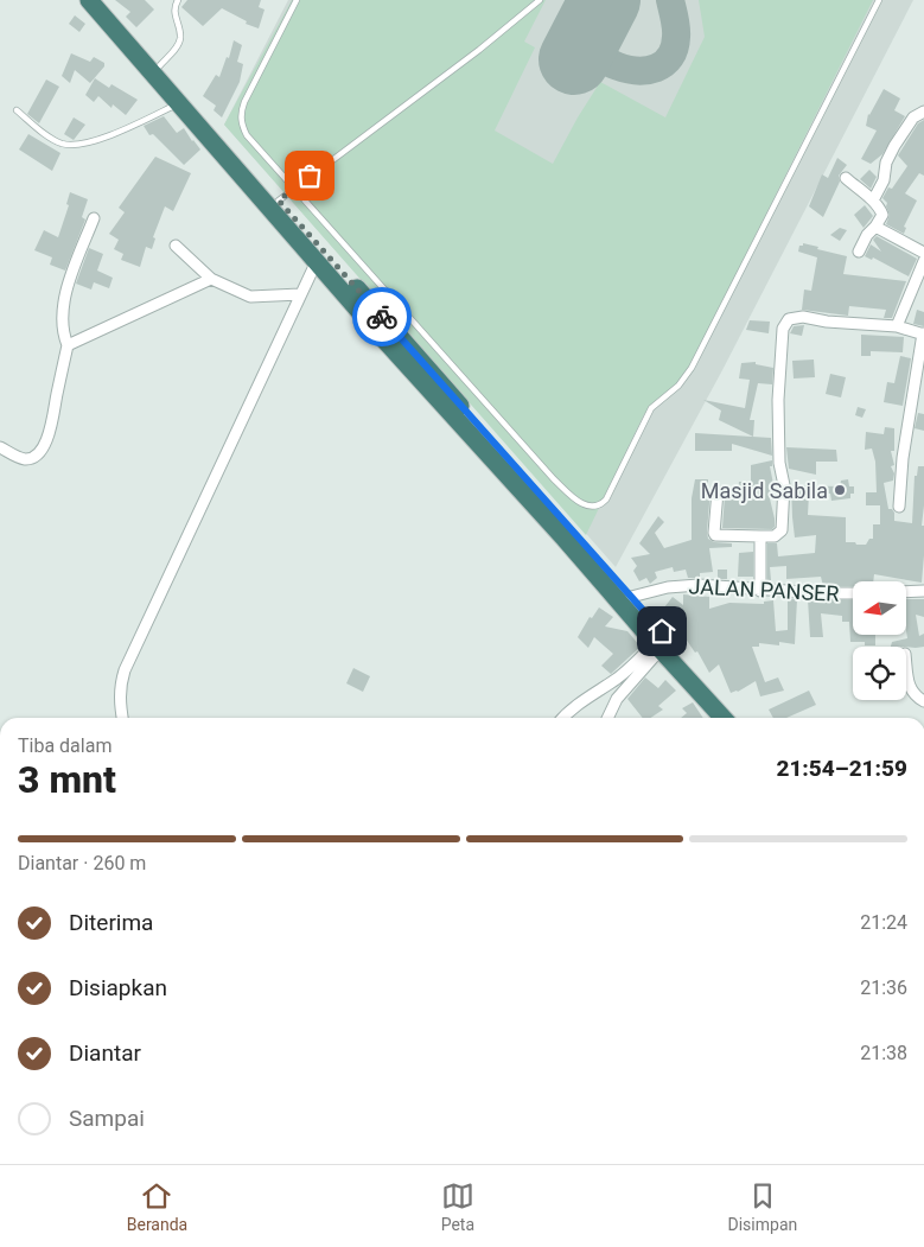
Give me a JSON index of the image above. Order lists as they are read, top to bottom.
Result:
{
  "streets": {
    "street": ["JALAN PANSER"]
  },
  "places": ["Masjid Sabila"],
  "north": "left",
  "page": {
    "heading": ["3 mnt", "Tiba dalam", "21:54–21:59"],
    "bar": "Diantar · 260 m",
    "list": [
      ["Diterima", "21:24"],
      ["Disiapkan", "21:36"],
      ["Diantar", "21:38"],
      "Sampai"
    ],
    "tabs": ["Beranda", "Peta", "Disimpan"]
  }
}
